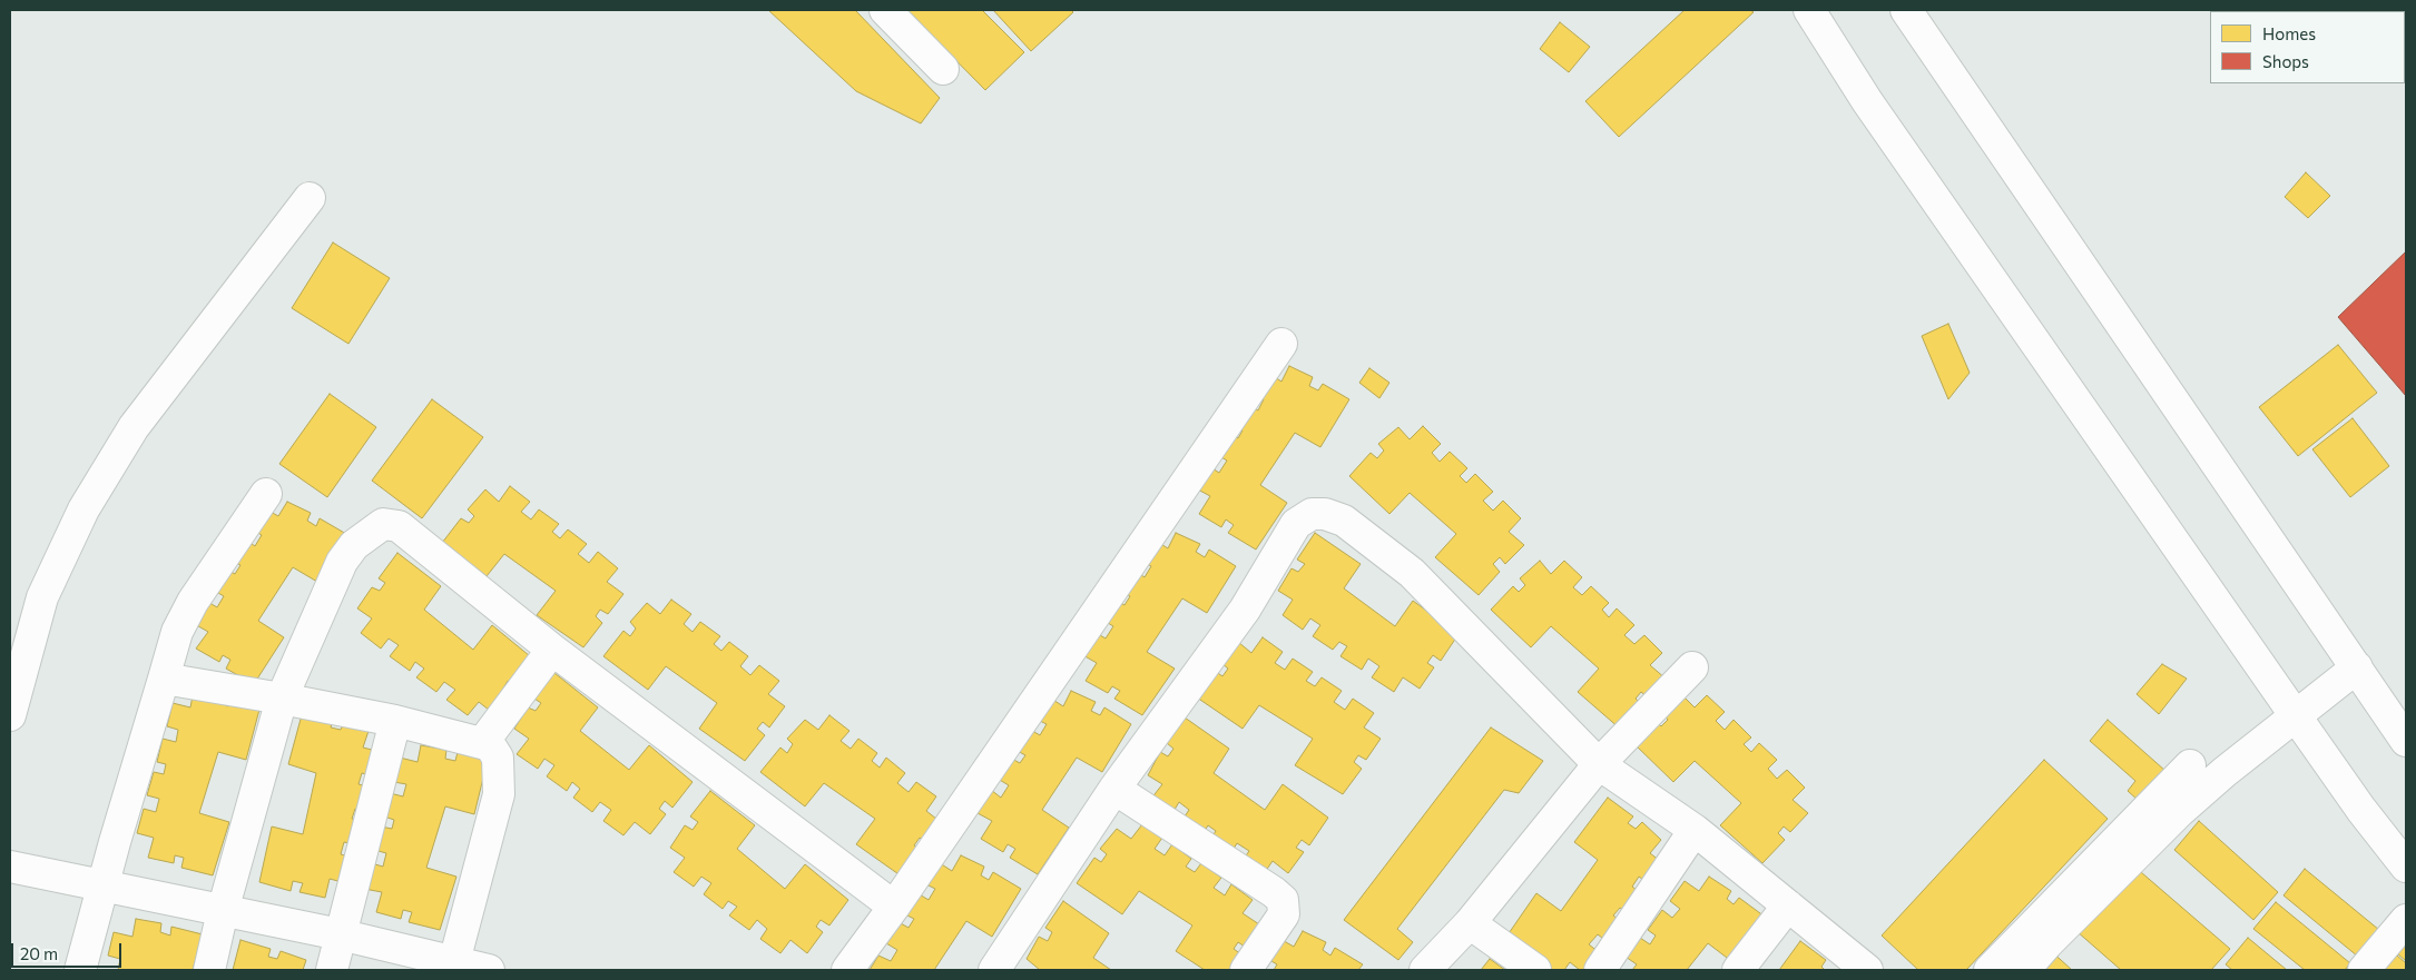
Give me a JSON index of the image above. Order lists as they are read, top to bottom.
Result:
{
  "legend": ["Homes", "Shops"],
  "scale_bar": "20 m"
}
